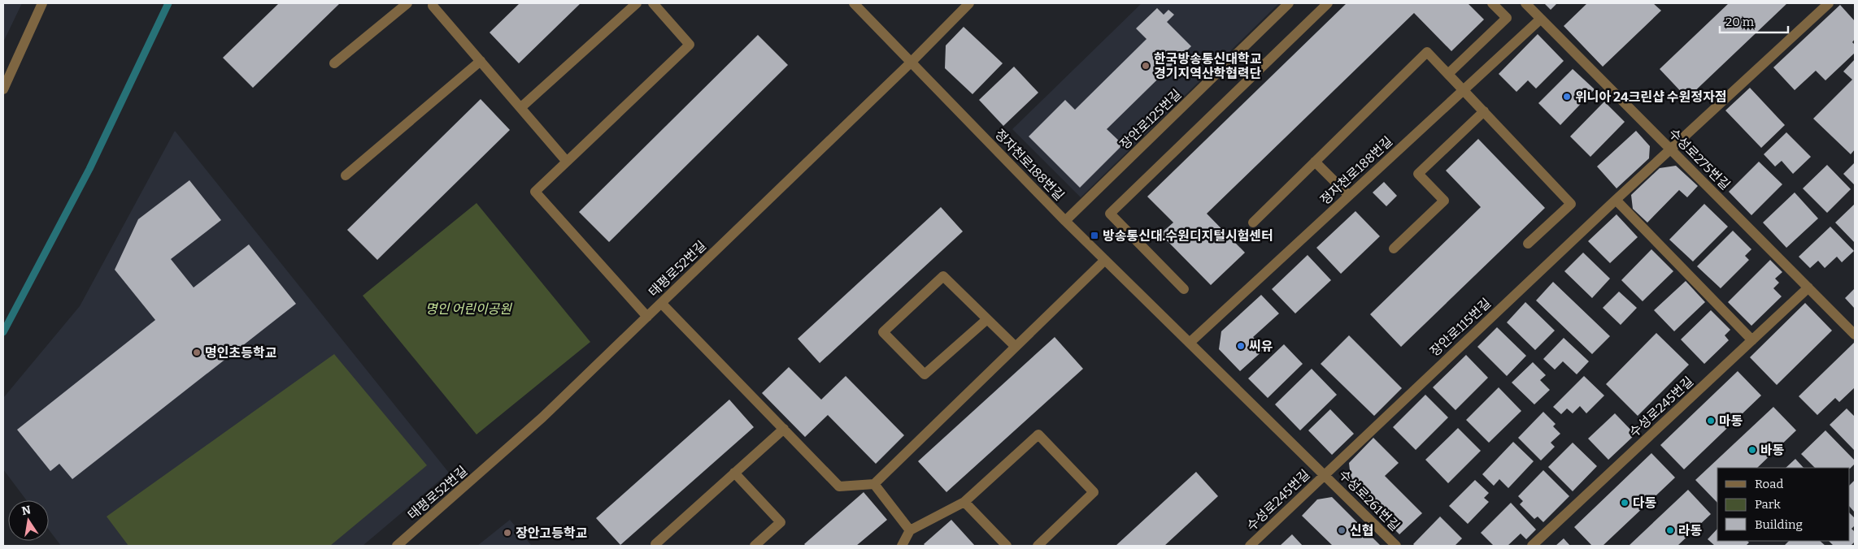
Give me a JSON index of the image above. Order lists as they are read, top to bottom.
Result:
{
  "streets": {
    "street": [
      "장안로125번길",
      "수성로275번길",
      "정자천로188번길",
      "태평로52번길",
      "장안로115번길",
      "수성로245번길",
      "수성로261번길"
    ]
  },
  "crossings": [
    ["장안로125번길", "정자천로188번길"],
    ["수성로275번길", "정자천로188번길"],
    ["수성로275번길", "장안로115번길"],
    ["수성로275번길", "수성로245번길"],
    ["정자천로188번길", "태평로52번길"],
    ["정자천로188번길", "장안로115번길"],
    ["정자천로188번길", "수성로245번길"],
    ["정자천로188번길", "수성로261번길"],
    ["장안로115번길", "수성로245번길"],
    ["장안로115번길", "수성로261번길"],
    ["수성로245번길", "수성로261번길"]
  ],
  "parks": ["명인 어린이공원"],
  "places": {
    "other": [
      "한국방송통신대학교 경기지역산학협력단",
      "위니아 24크린샵 수원정자점",
      "씨유",
      "명인초등학교",
      "마동",
      "바동",
      "다동",
      "신협",
      "라동",
      "장안고등학교"
    ],
    "transit": ["방송통신대.수원디지털시험센터"]
  },
  "legend": ["Road", "Park", "Building"],
  "scale_bar": "20 m",
  "north": "top"
}
